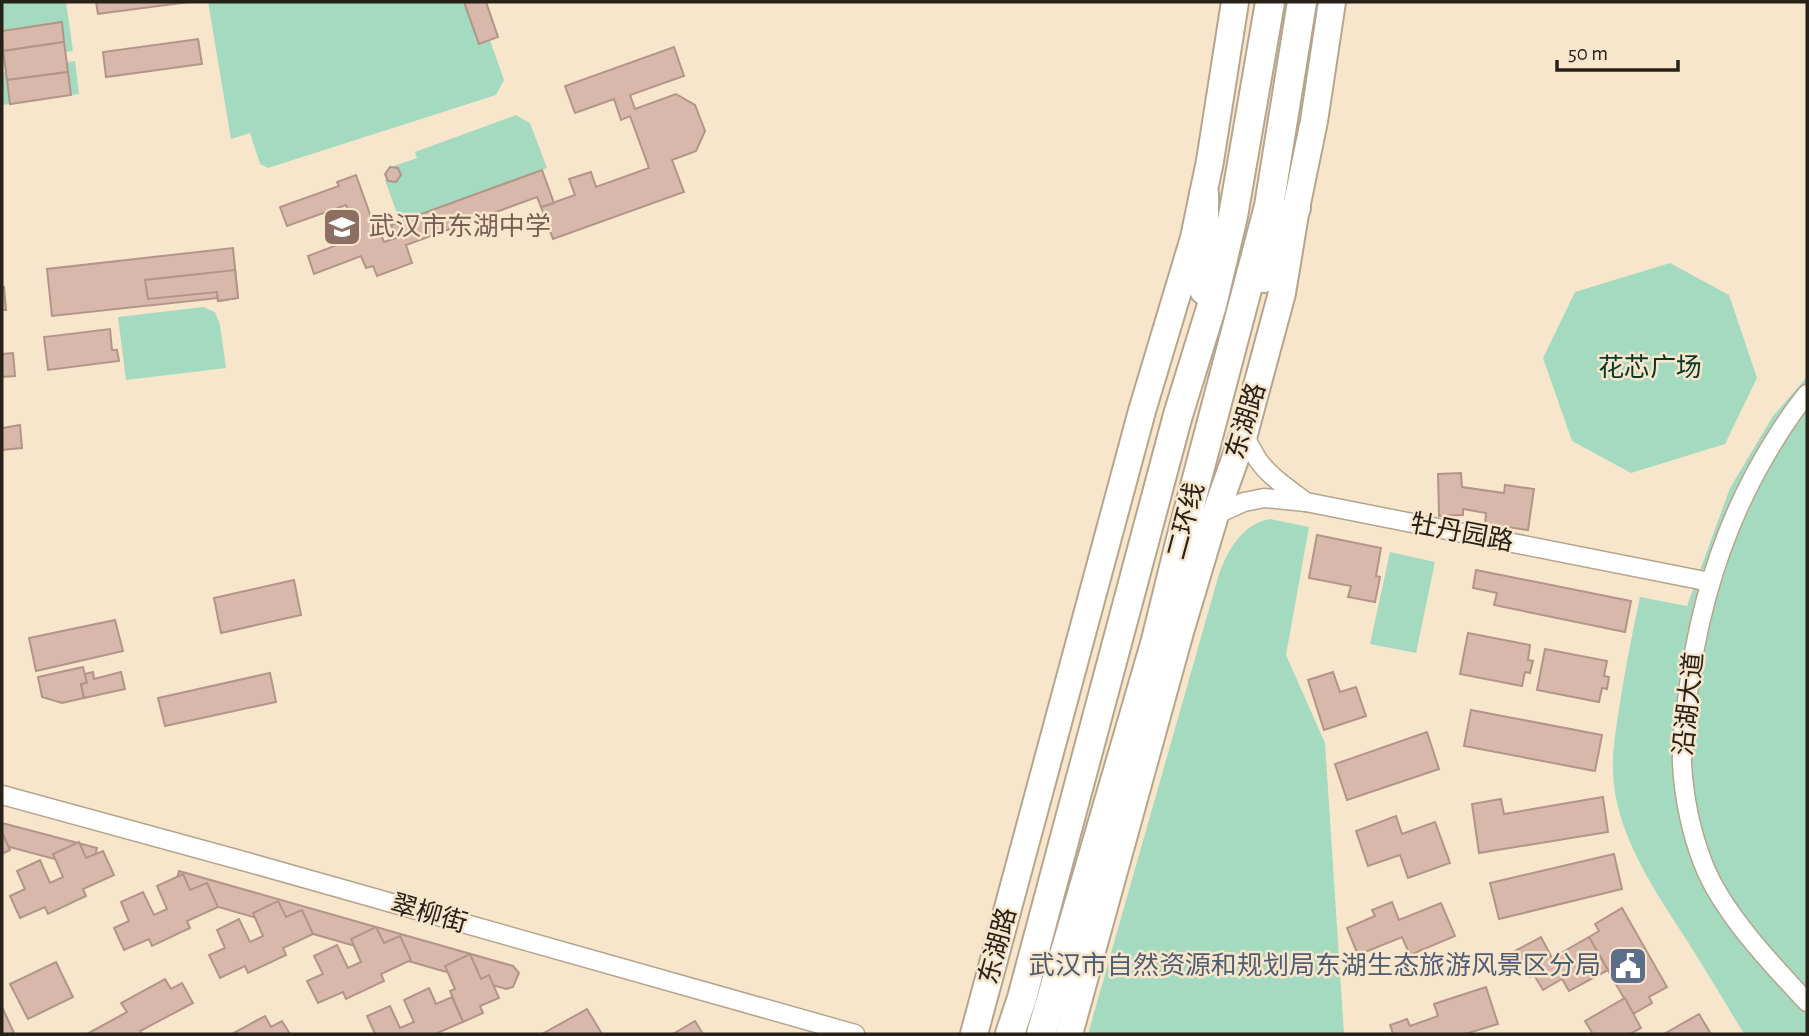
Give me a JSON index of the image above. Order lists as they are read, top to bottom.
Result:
{
  "streets": {
    "highway": ["二环线"],
    "main road": ["东湖路"],
    "street": ["牡丹园路", "沿湖大道", "翠柳街"]
  },
  "crossings": [
    ["东湖路", "牡丹园路"],
    ["牡丹园路", "沿湖大道"]
  ],
  "parks": ["花芯广场"],
  "places": {
    "school or university": ["武汉市东湖中学"],
    "public building": ["武汉市自然资源和规划局东湖生态旅游风景区分局"]
  },
  "scale_bar": "50 m"
}
